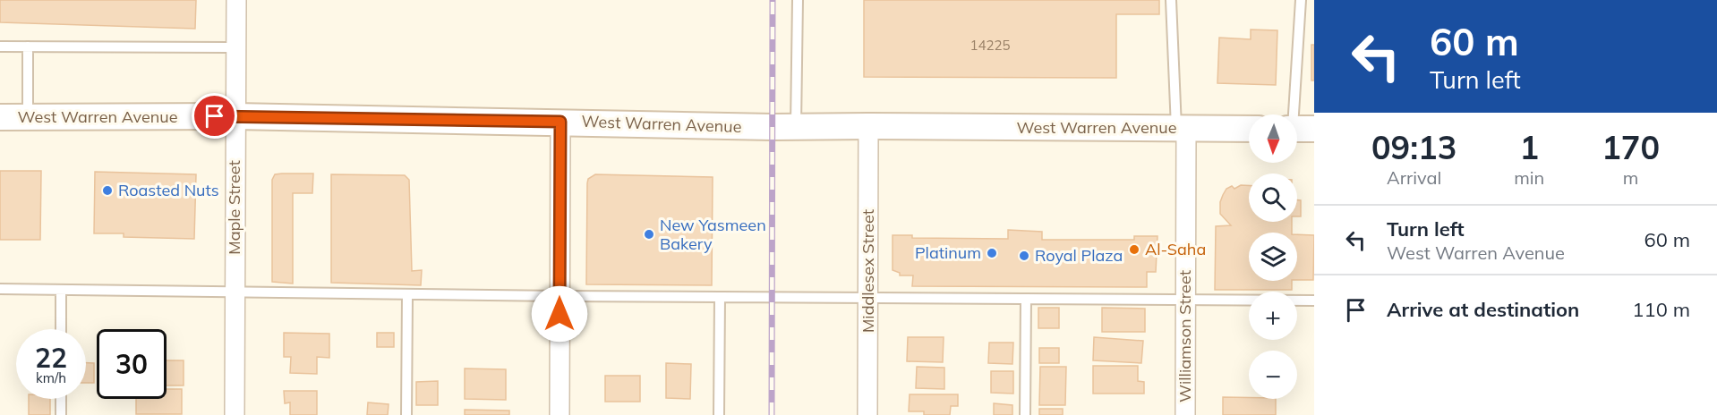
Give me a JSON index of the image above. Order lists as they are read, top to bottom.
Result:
{
  "streets": {
    "main road": ["West Warren Avenue"],
    "street": ["Maple Street", "Middlesex Street", "Williamson Street"]
  },
  "crossings": [
    ["West Warren Avenue", "Maple Street"],
    ["West Warren Avenue", "Middlesex Street"],
    ["West Warren Avenue", "Williamson Street"]
  ],
  "places": [
    "Roasted Nuts",
    "New Yasmeen Bakery",
    "Al-Saha",
    "Platinum",
    "Royal Plaza"
  ],
  "house_numbers": ["14225"],
  "north": "bottom",
  "page": {
    "turn": ["60 m", "Turn left"],
    "eta": [
      "09:13",
      "Arrival",
      "1",
      "min",
      "170",
      "m"
    ],
    "map_buttons": ["+", "−"],
    "list": [
      {
        "name": "Turn left",
        "note": "West Warren Avenue",
        "value": "60 m"
      },
      {
        "name": "Arrive at destination",
        "value": "110 m"
      }
    ],
    "speed": "22 km/h",
    "limit": "30"
  }
}
